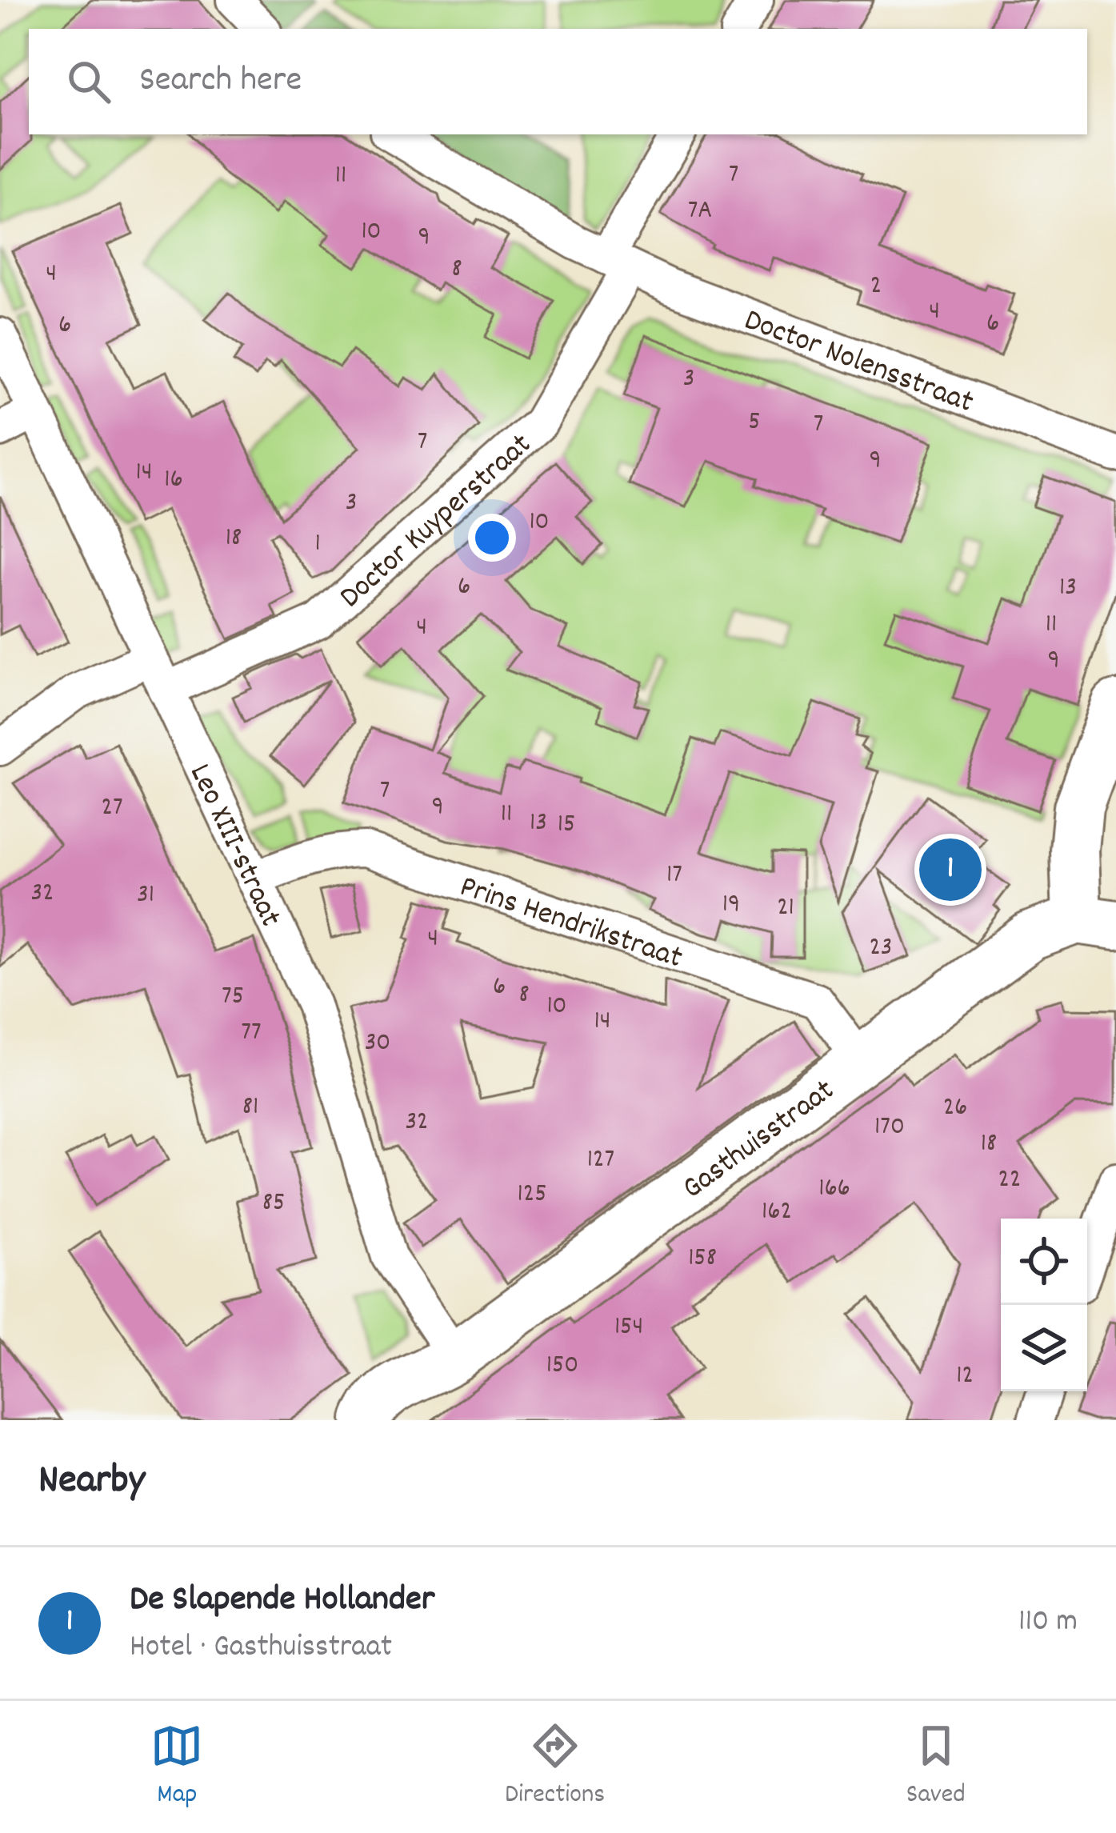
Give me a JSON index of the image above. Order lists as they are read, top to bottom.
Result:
{
  "streets": {
    "street": [
      "Doctor Nolensstraat",
      "Doctor Kuyperstraat",
      "Leo XIII-straat",
      "Prins Hendrikstraat",
      "Gasthuisstraat"
    ]
  },
  "crossings": [
    ["Doctor Nolensstraat", "Doctor Kuyperstraat"],
    ["Doctor Kuyperstraat", "Leo XIII-straat"],
    ["Leo XIII-straat", "Prins Hendrikstraat"],
    ["Leo XIII-straat", "Gasthuisstraat"],
    ["Prins Hendrikstraat", "Gasthuisstraat"]
  ],
  "house_numbers": [
    "7",
    "11",
    "7A",
    "10",
    "9",
    "8",
    "4",
    "2",
    "4",
    "6",
    "6",
    "3",
    "5",
    "7",
    "7",
    "9",
    "14",
    "16",
    "3",
    "10",
    "18",
    "1",
    "6",
    "13",
    "11",
    "4",
    "9",
    "7",
    "9",
    "27",
    "11",
    "13",
    "15",
    "17",
    "32",
    "31",
    "19",
    "21",
    "4",
    "23",
    "6",
    "8",
    "75",
    "10",
    "14",
    "77",
    "30",
    "81",
    "26",
    "32",
    "170",
    "18",
    "127",
    "22",
    "166",
    "125",
    "85",
    "162",
    "158",
    "154",
    "150",
    "12"
  ],
  "page": {
    "search": "Search here",
    "pins": "1",
    "heading": "Nearby",
    "list": [
      {
        "mark": "1",
        "name": "De Slapende Hollander",
        "note": "Hotel · Gasthuisstraat",
        "value": "110 m"
      }
    ],
    "nav": ["Map", "Directions", "Saved"]
  }
}
